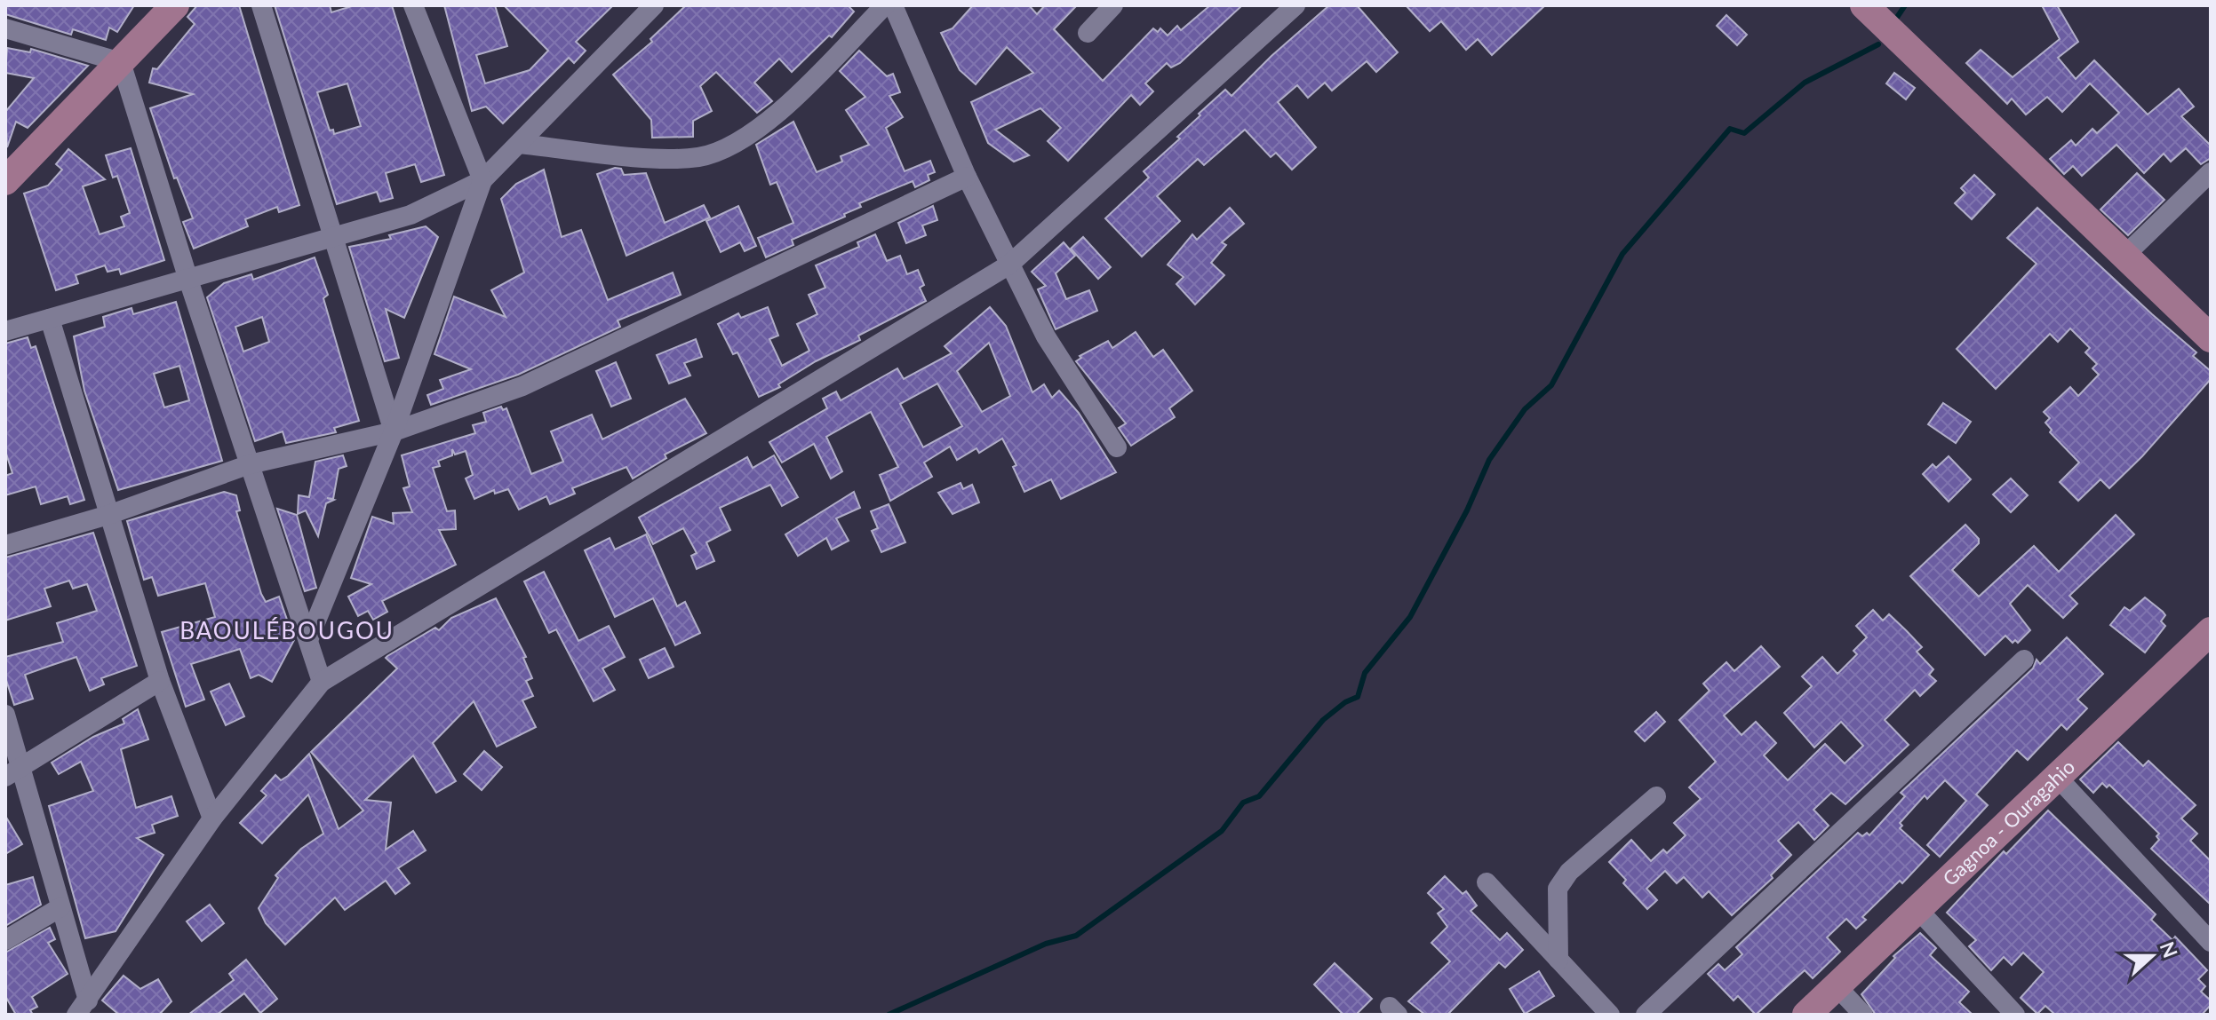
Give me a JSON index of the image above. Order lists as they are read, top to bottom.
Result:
{
  "streets": {
    "street": ["Gagnoa - Ouragahio"]
  },
  "districts": ["BAOULÉBOUGOU"],
  "north": "right"
}
